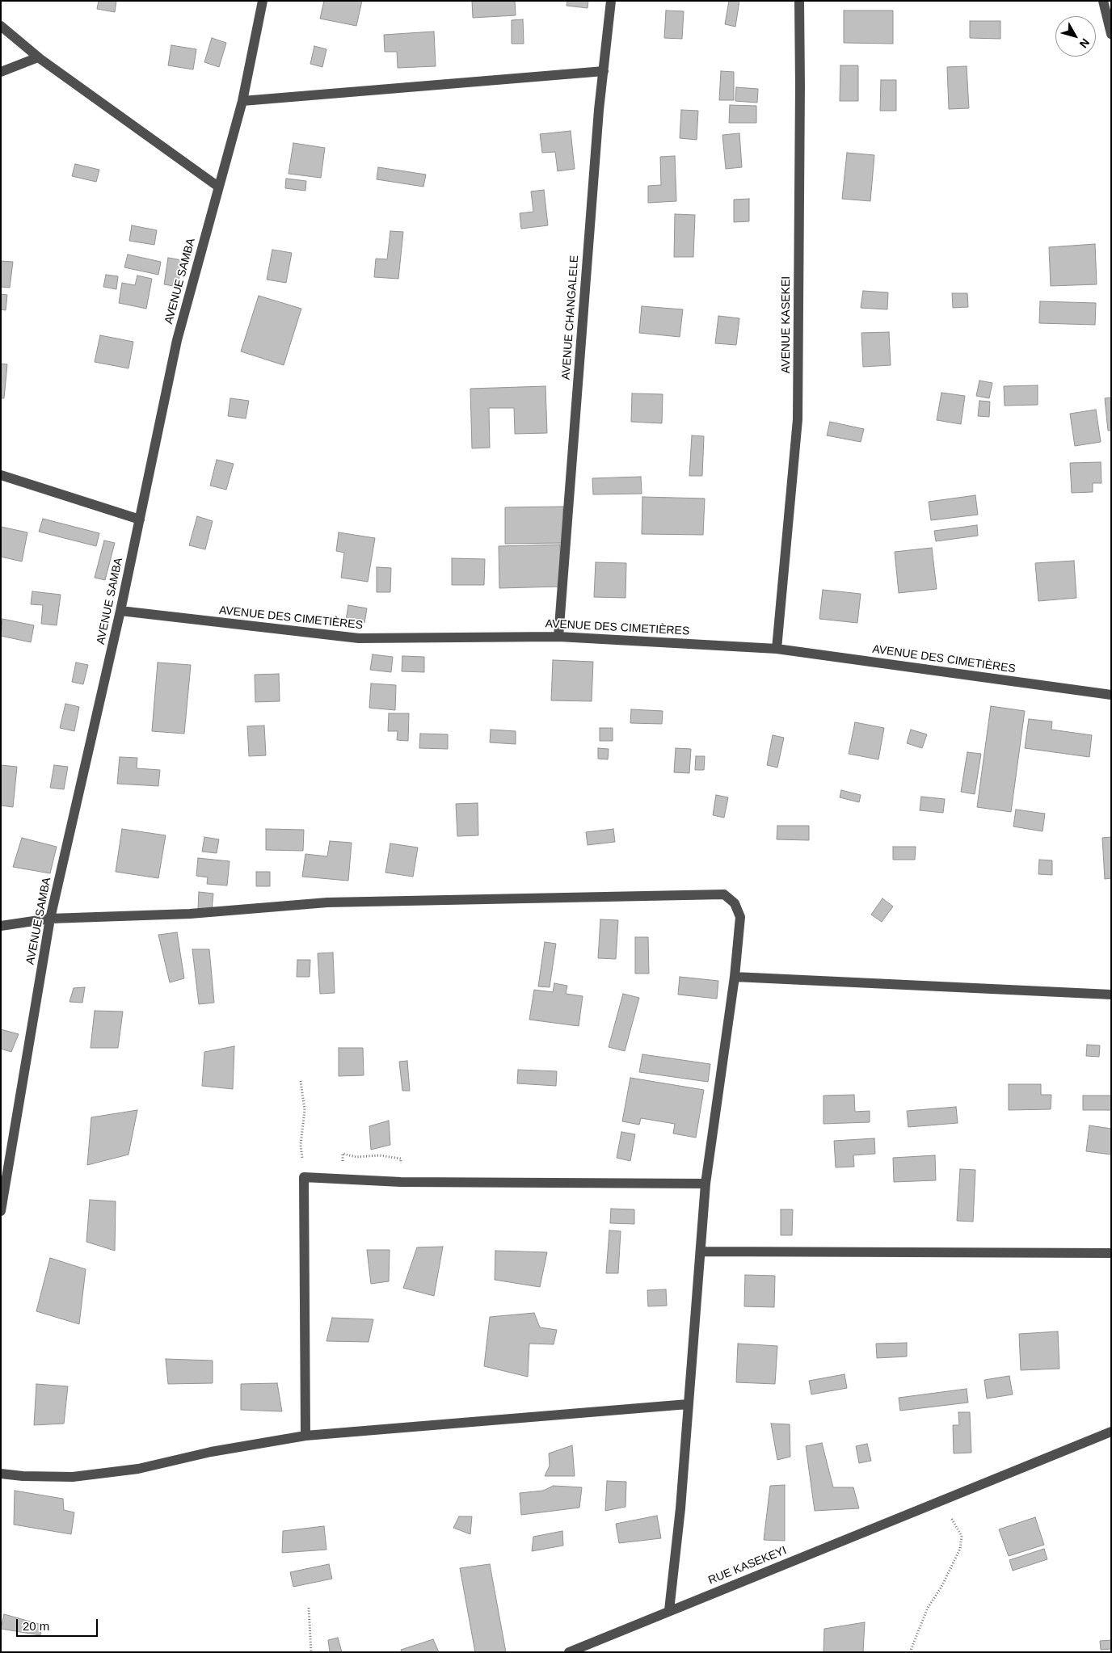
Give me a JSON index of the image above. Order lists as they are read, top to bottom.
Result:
{
  "streets": {
    "street": [
      "AVENUE SAMBA",
      "AVENUE CHANGALELE",
      "AVENUE KASEKEI",
      "AVENUE DES CIMETIÈRES",
      "RUE KASEKEYI"
    ]
  },
  "crossings": [
    ["AVENUE SAMBA", "AVENUE DES CIMETIÈRES"],
    ["AVENUE CHANGALELE", "AVENUE DES CIMETIÈRES"],
    ["AVENUE KASEKEI", "AVENUE DES CIMETIÈRES"]
  ],
  "scale_bar": "20 m",
  "north": "bottom right"
}
